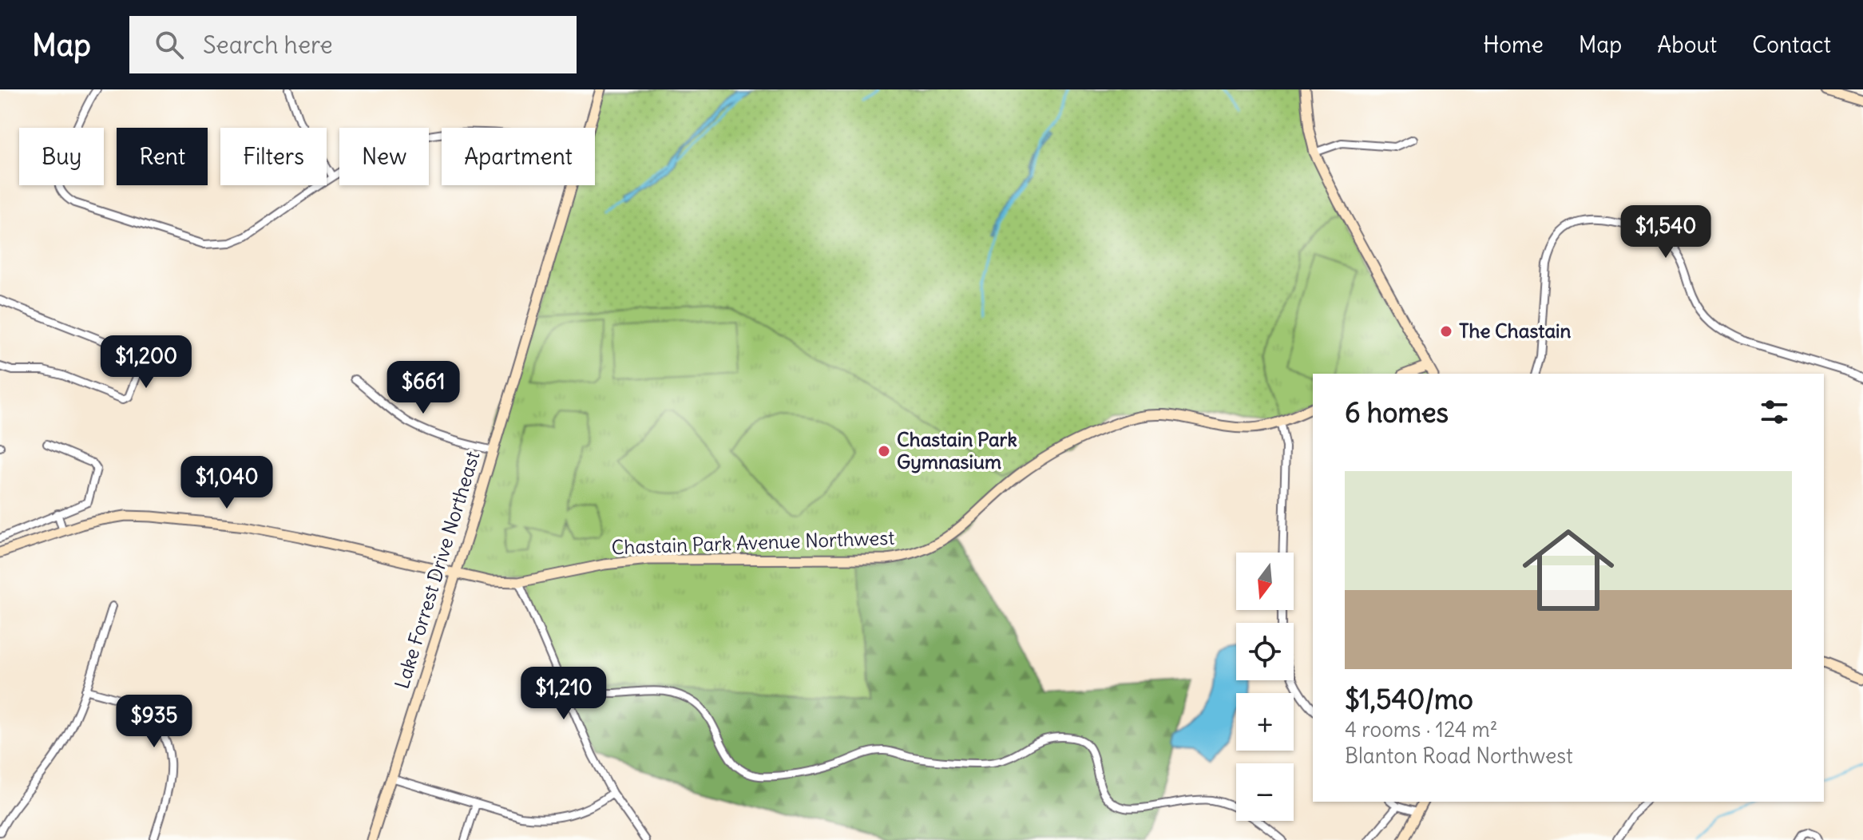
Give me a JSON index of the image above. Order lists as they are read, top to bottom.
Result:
{
  "streets": {
    "street": ["Chastain Park Avenue Northwest", "Lake Forrest Drive Northeast"]
  },
  "crossings": [
    ["Chastain Park Avenue Northwest", "Lake Forrest Drive Northeast"]
  ],
  "places": ["The Chastain", "Chastain Park Gymnasium"],
  "north": "bottom",
  "page": {
    "header": "Map",
    "search": "Search here",
    "nav": [
      "Home",
      "Map",
      "About",
      "Contact"
    ],
    "chip": [
      "Buy",
      "Rent",
      "Filters",
      "New",
      "Apartment"
    ],
    "price": [
      "$1,540",
      "$1,200",
      "$661",
      "$1,040",
      "$1,210",
      "$935"
    ],
    "heading": "6 homes",
    "list": [
      {
        "name": "$1,540/mo",
        "note": "4 rooms · 124 m² · Blanton Road Northwest"
      }
    ],
    "map_buttons": ["+", "−"]
  }
}
